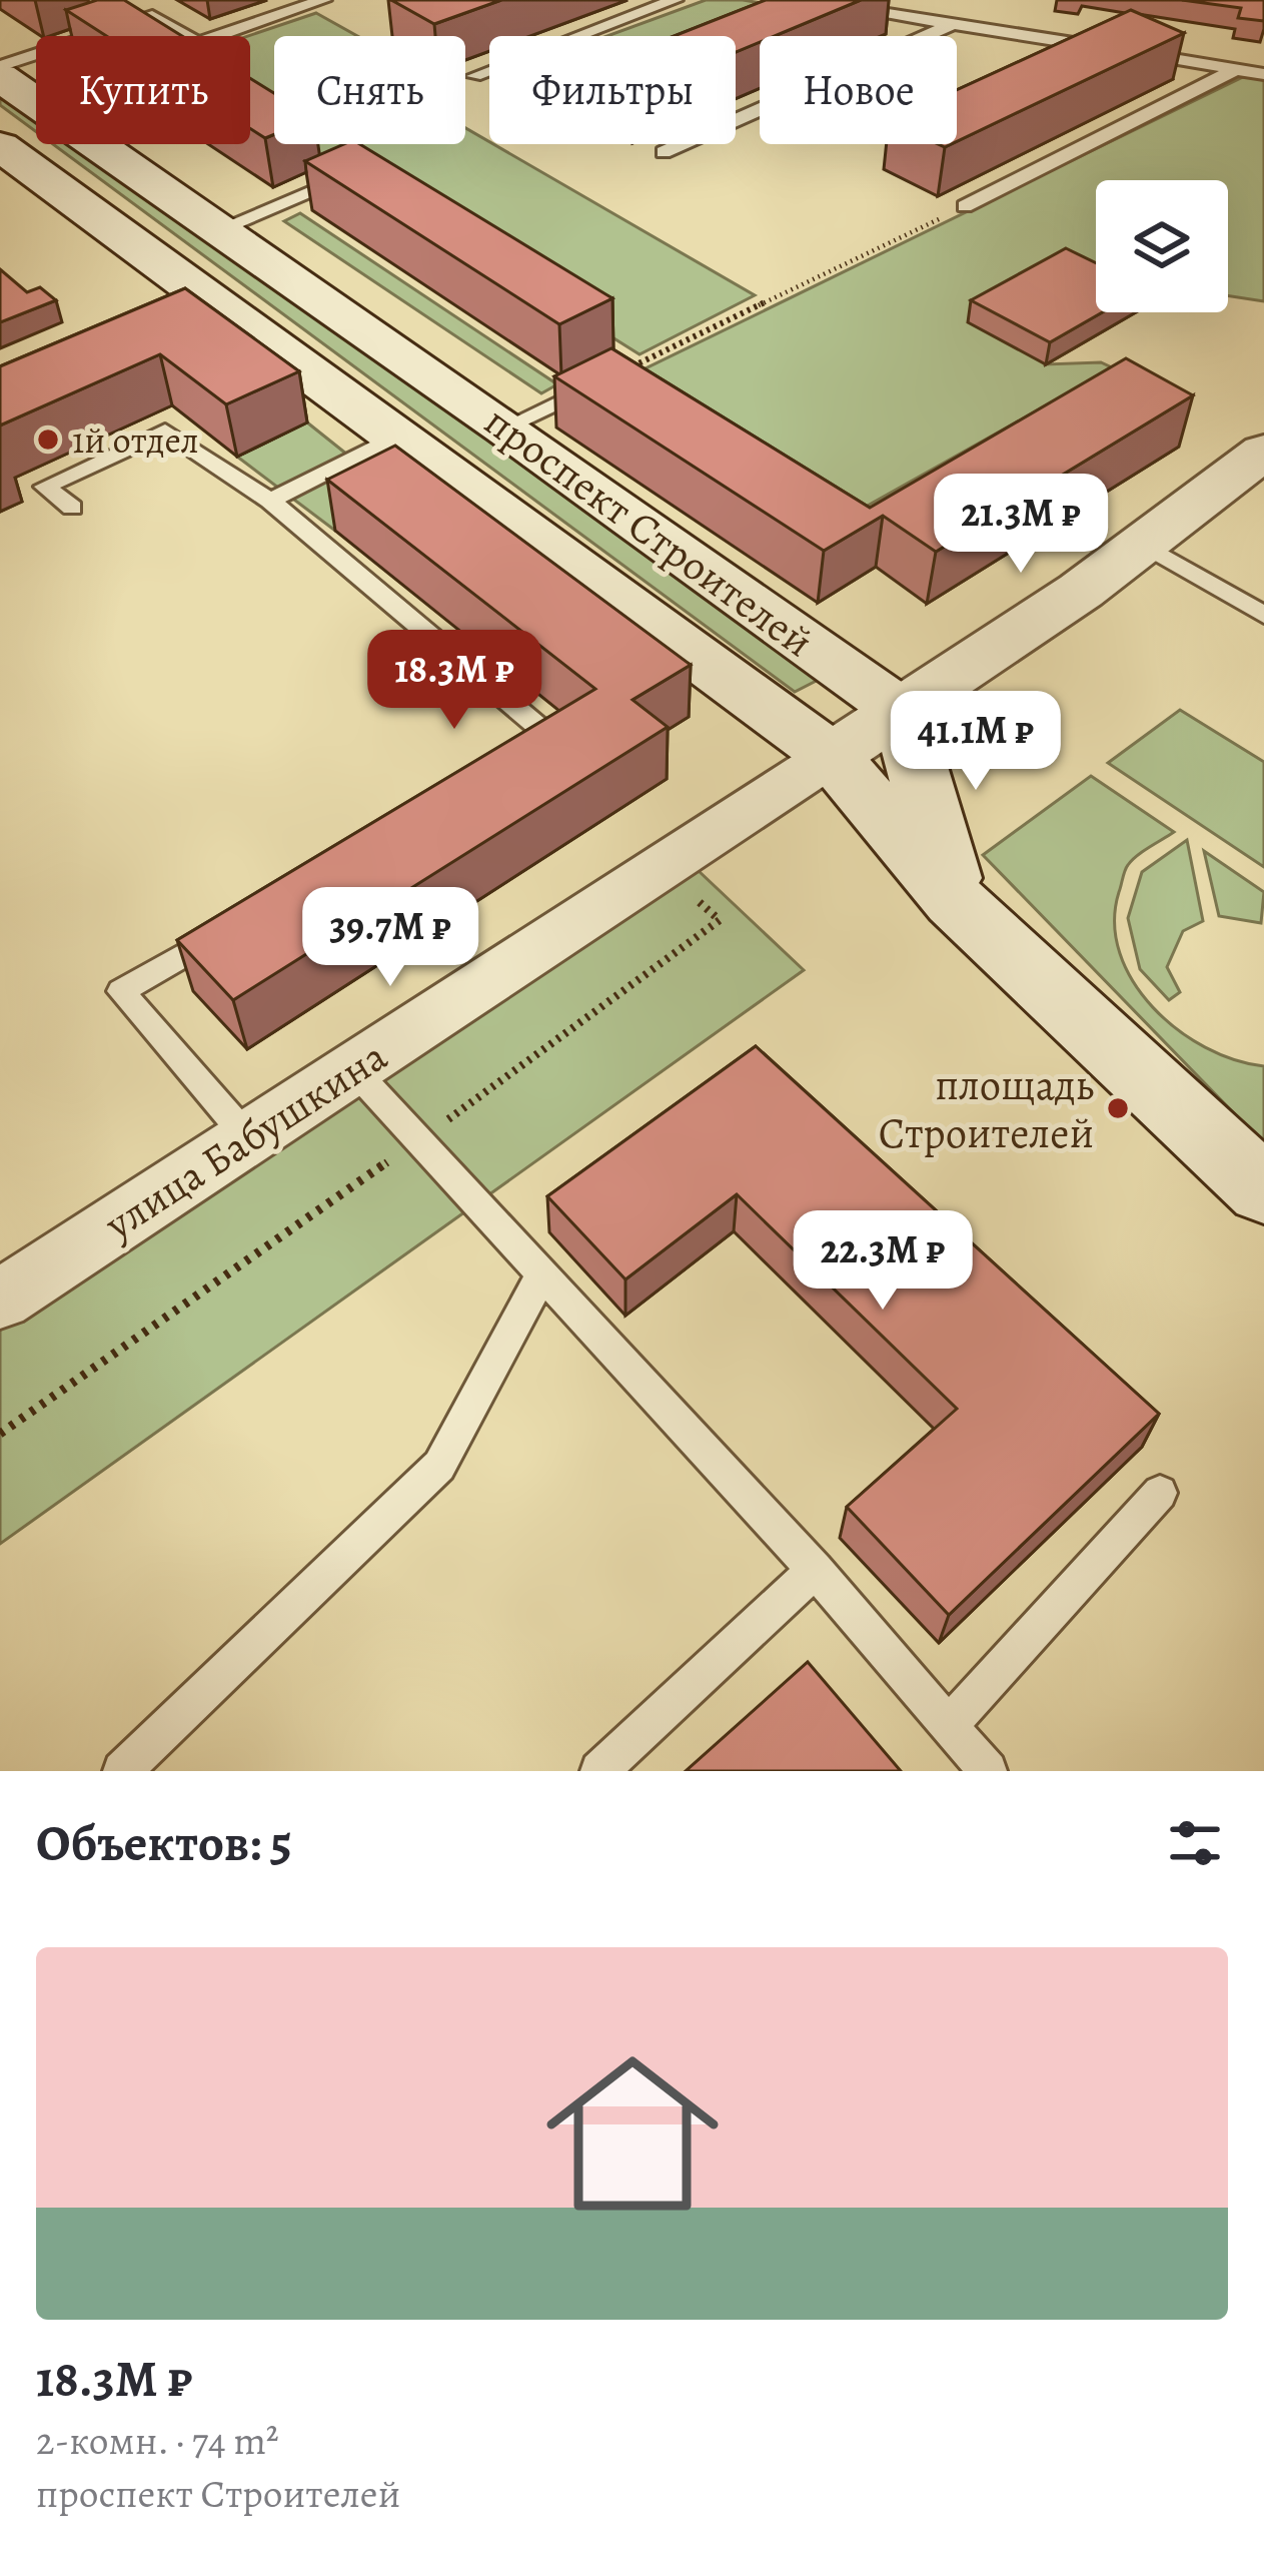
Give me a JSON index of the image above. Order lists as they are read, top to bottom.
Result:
{
  "streets": {
    "main road": ["проспект Строителей", "улица Бабушкина"]
  },
  "crossings": [
    ["проспект Строителей", "улица Бабушкина"]
  ],
  "places": ["1й отдел", "площадь Строителей"],
  "page": {
    "chip": [
      "Купить",
      "Снять",
      "Фильтры",
      "Новое"
    ],
    "price": [
      "21.3M ₽",
      "18.3M ₽",
      "41.1M ₽",
      "39.7M ₽",
      "22.3M ₽"
    ],
    "heading": "Объектов: 5",
    "list": [
      {
        "name": "18.3M ₽",
        "note": "2-комн. · 74 m² · проспект Строителей"
      }
    ]
  }
}
